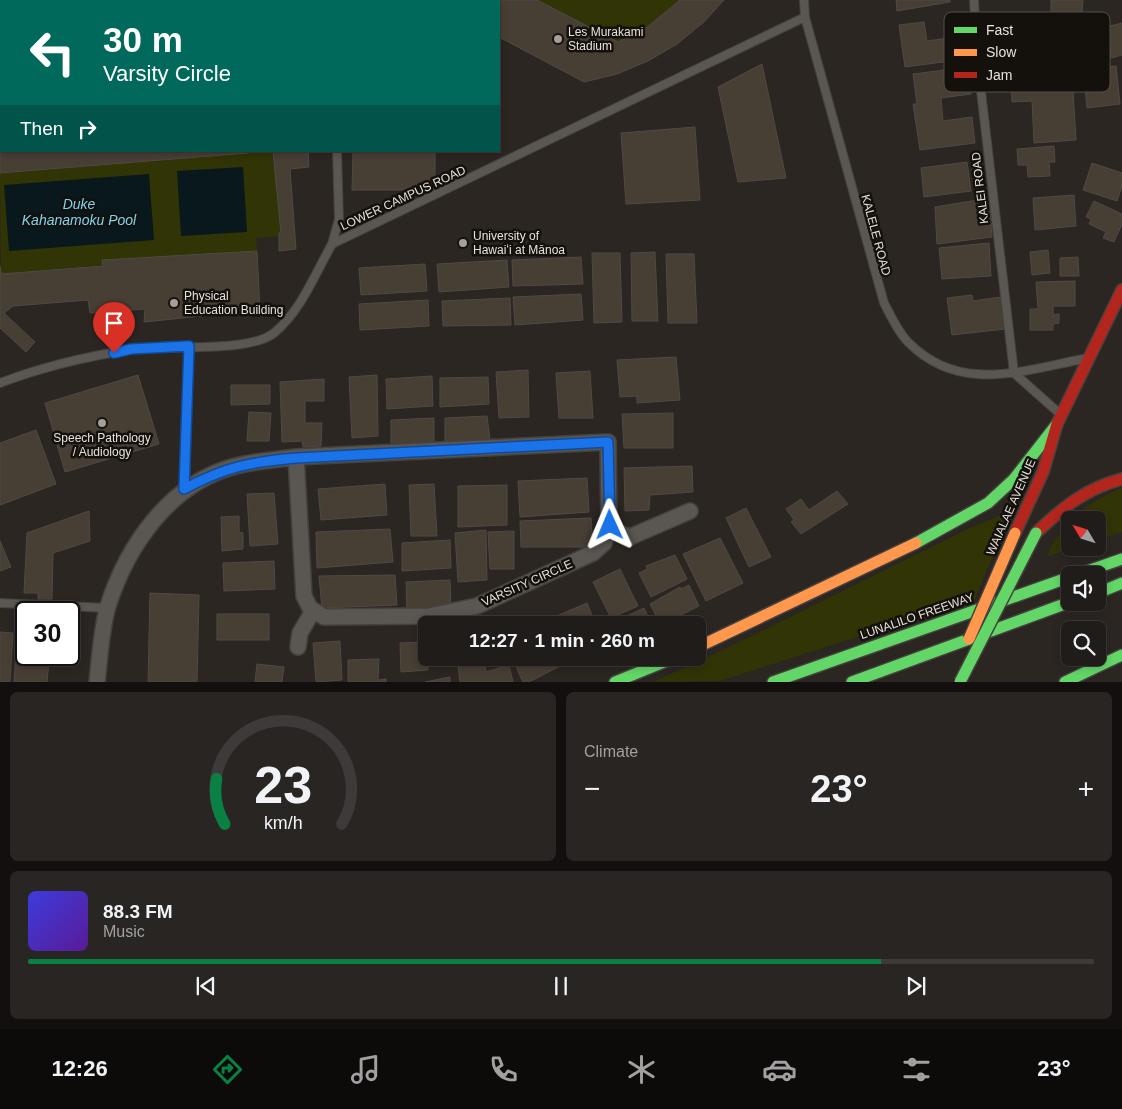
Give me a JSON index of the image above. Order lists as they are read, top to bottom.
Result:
{
  "streets": {
    "main road": ["WAIALAE AVENUE", "LUNALILO FREEWAY"],
    "street": ["VARSITY CIRCLE"],
    "lane": ["KALEI ROAD", "LOWER CAMPUS ROAD", "KALELE ROAD"]
  },
  "crossings": [
    ["KALEI ROAD", "KALELE ROAD"],
    ["LOWER CAMPUS ROAD", "KALELE ROAD"],
    ["KALELE ROAD", "WAIALAE AVENUE"]
  ],
  "water": ["Duke Kahanamoku Pool"],
  "places": [
    "Les Murakami Stadium",
    "University of Hawaiʻi at Mānoa",
    "Physical Education Building",
    "Speech Pathology / Audiology"
  ],
  "legend": ["Fast", "Slow", "Jam"],
  "north": "top left",
  "page": {
    "turn": ["30 m", "Varsity Circle"],
    "then": "Then",
    "limit": "30",
    "trip": "12:27 · 1 min · 260 m",
    "tile": "Climate",
    "heat": ["−", "23°", "+"],
    "song": ["88.3 FM", "Music"],
    "tabs": ["12:26", "23°"],
    "gauge": ["23", "km/h"]
  }
}
